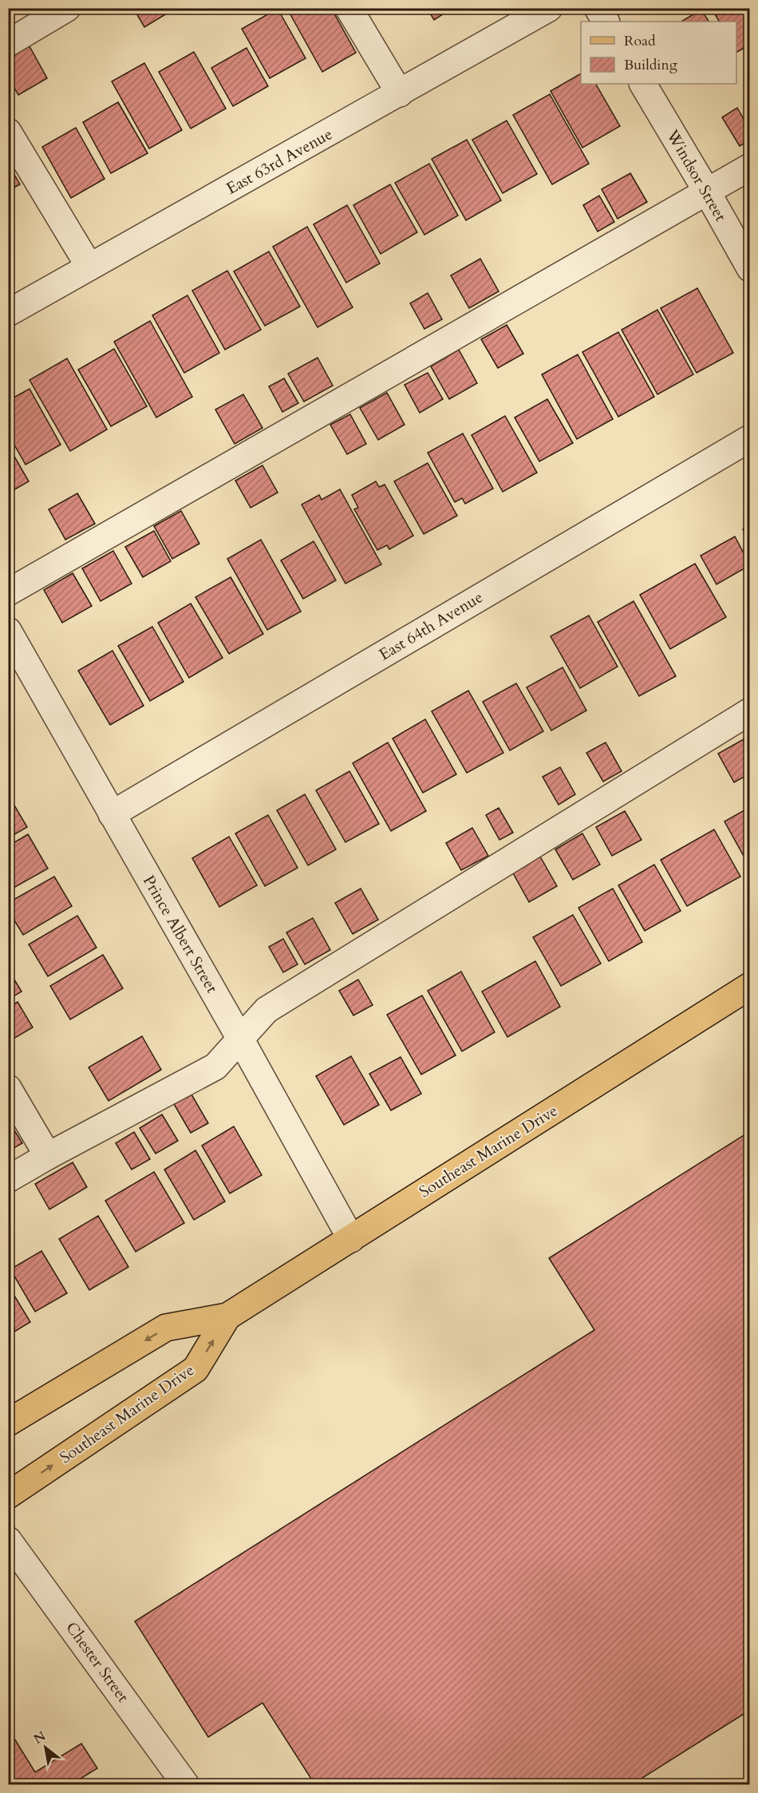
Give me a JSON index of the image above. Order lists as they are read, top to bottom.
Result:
{
  "streets": {
    "main road": ["Southeast Marine Drive"],
    "street": [
      "East 63rd Avenue",
      "Windsor Street",
      "East 64th Avenue",
      "Prince Albert Street",
      "Chester Street"
    ]
  },
  "crossings": [
    ["East 64th Avenue", "Prince Albert Street"],
    ["Prince Albert Street", "Southeast Marine Drive"]
  ],
  "legend": ["Road", "Building"],
  "north": "top left"
}
